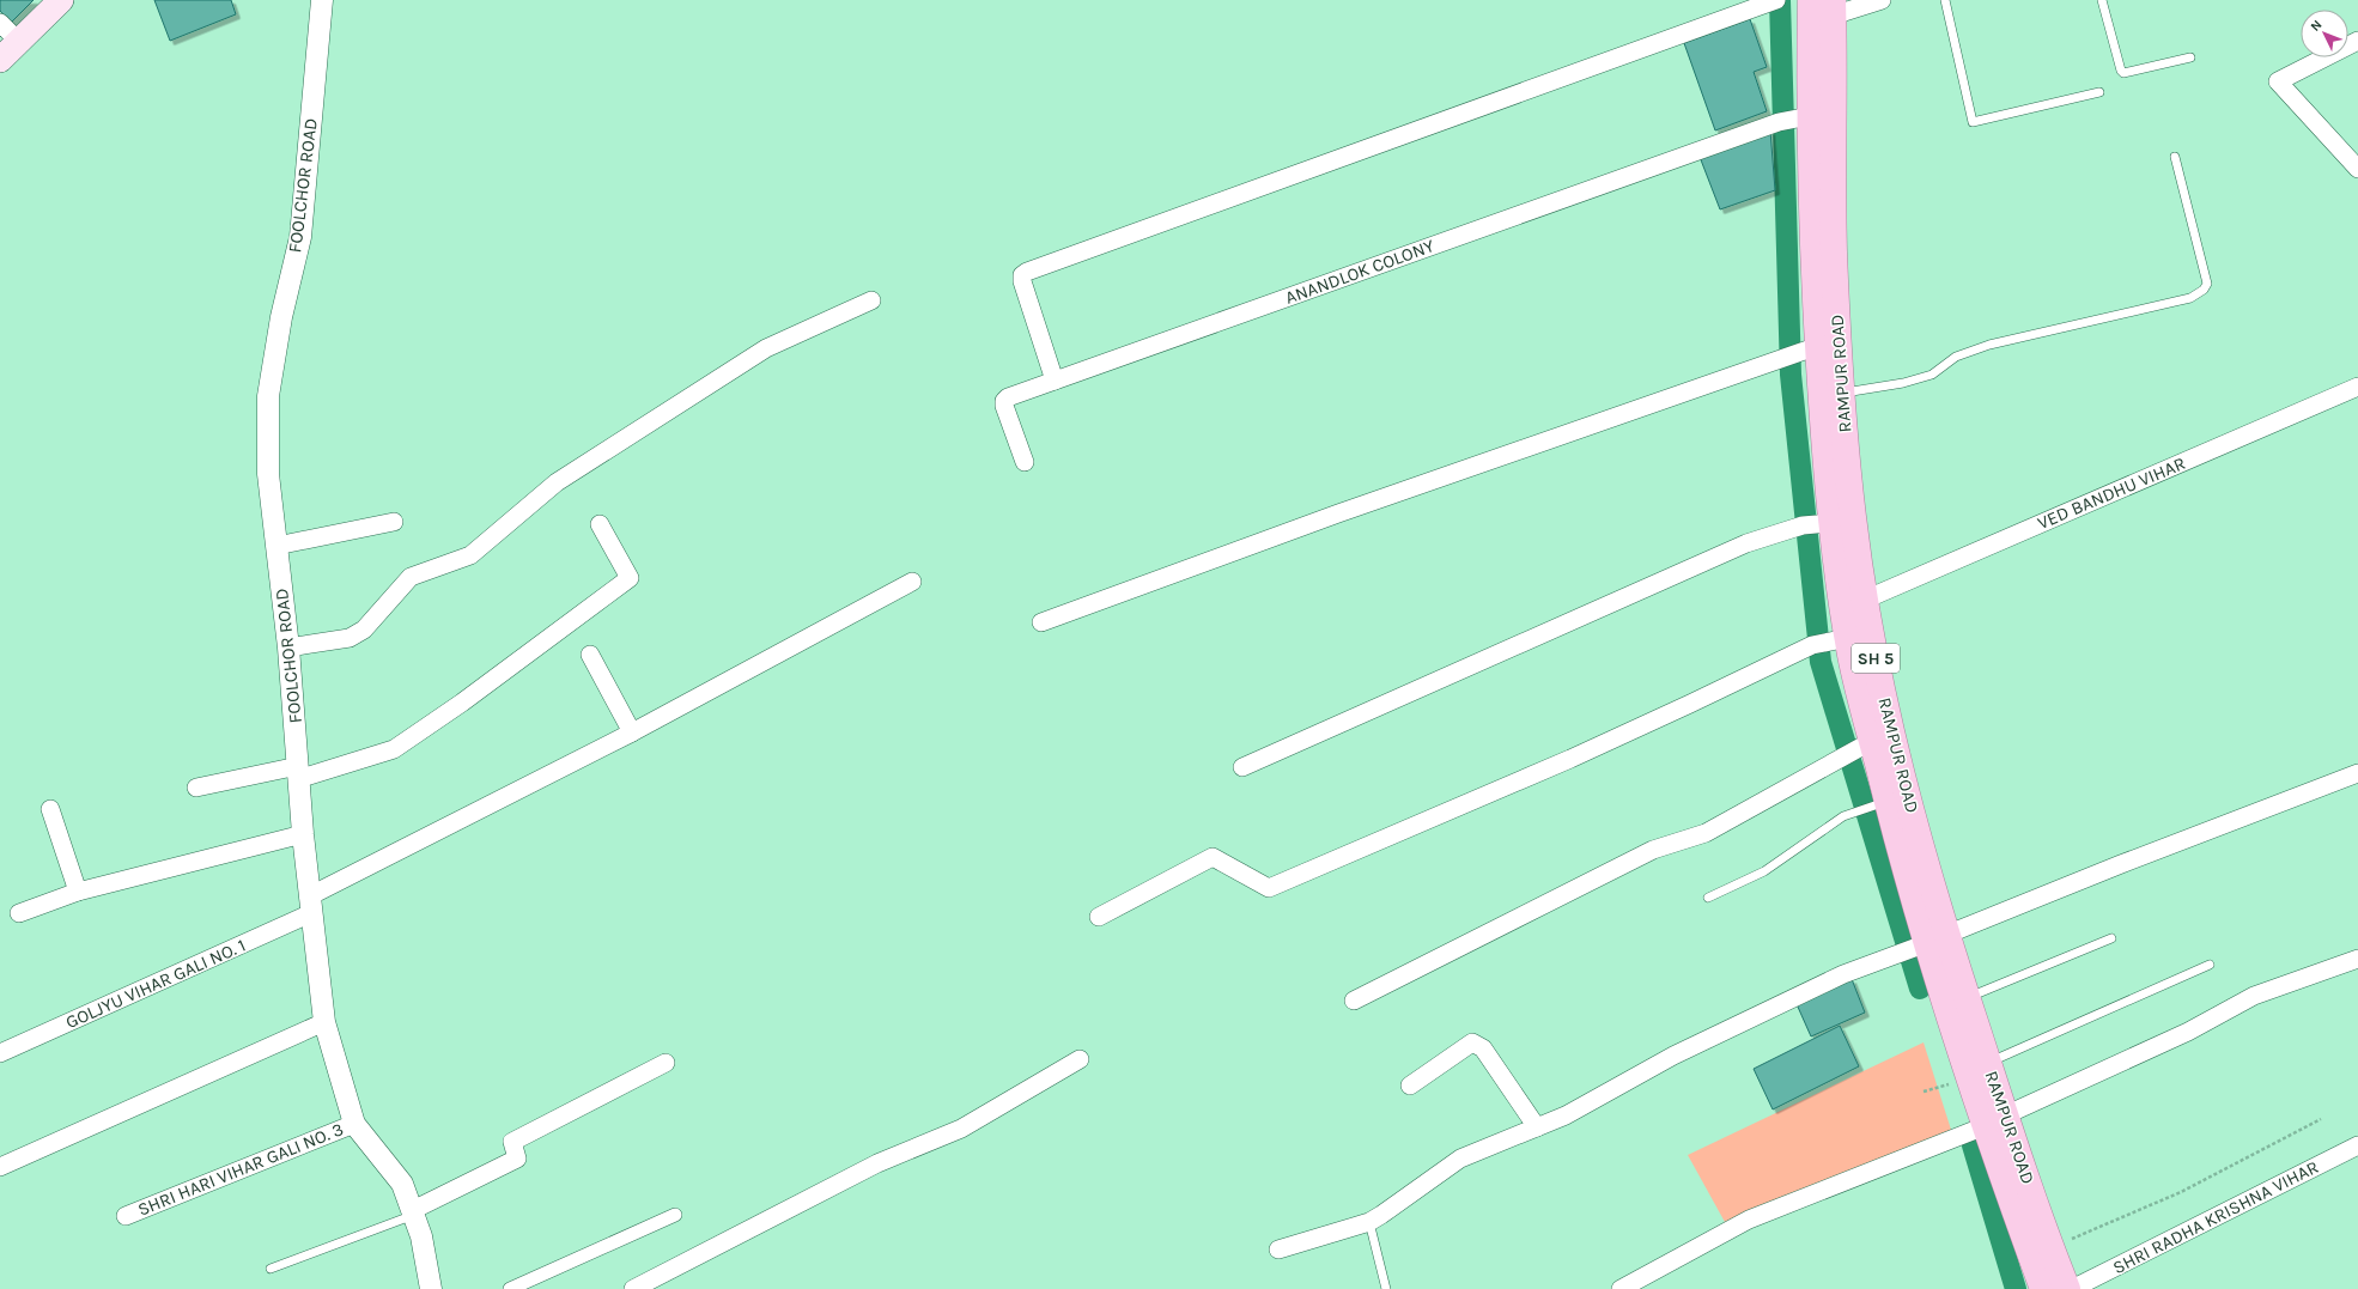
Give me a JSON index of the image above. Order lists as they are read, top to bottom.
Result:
{
  "streets": {
    "main road": ["RAMPUR ROAD", "SH 5"],
    "street": [
      "FOOLCHOR ROAD",
      "ANANDLOK COLONY",
      "VED BANDHU VIHAR",
      "GOLJYU VIHAR GALI NO. 1",
      "SHRI HARI VIHAR GALI NO. 3",
      "SHRI RADHA KRISHNA VIHAR"
    ]
  },
  "crossings": [
    ["FOOLCHOR ROAD", "GOLJYU VIHAR GALI NO. 1"],
    ["FOOLCHOR ROAD", "SHRI HARI VIHAR GALI NO. 3"],
    ["RAMPUR ROAD", "VED BANDHU VIHAR"]
  ],
  "north": "top left"
}
